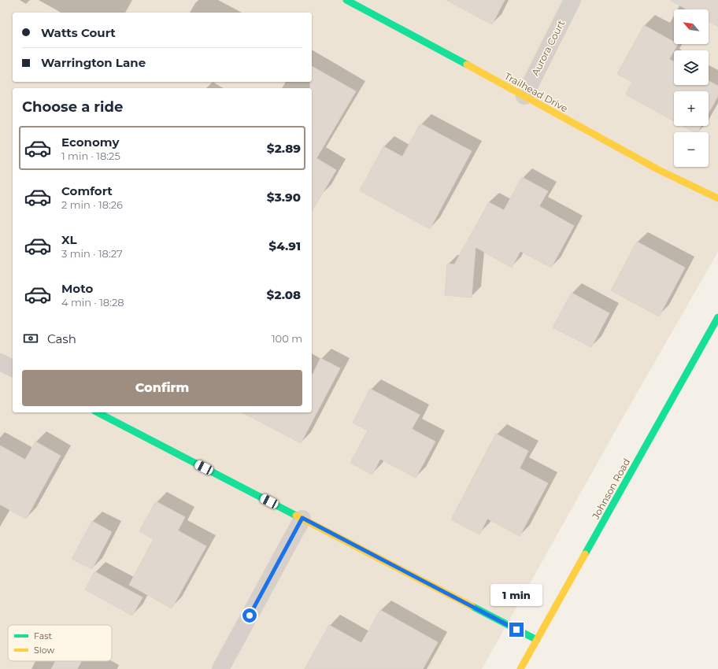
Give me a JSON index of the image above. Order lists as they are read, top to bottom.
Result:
{
  "streets": {
    "street": ["Aurora Court", "Trailhead Drive", "Johnson Road"]
  },
  "crossings": [
    ["Aurora Court", "Trailhead Drive"]
  ],
  "legend": ["Fast", "Slow"],
  "north": "top left",
  "page": {
    "map_buttons": ["+", "−"],
    "banner": ["Watts Court", "Warrington Lane"],
    "heading": "Choose a ride",
    "list": [
      {
        "name": "Economy",
        "note": "1 min · 18:25",
        "value": "$2.89"
      },
      {
        "name": "Comfort",
        "note": "2 min · 18:26",
        "value": "$3.90"
      },
      {
        "name": "XL",
        "note": "3 min · 18:27",
        "value": "$4.91"
      },
      {
        "name": "Moto",
        "note": "4 min · 18:28",
        "value": "$2.08"
      }
    ],
    "pay": ["Cash", "100 m"],
    "buttons": "Confirm",
    "bubble": "1 min"
  }
}
